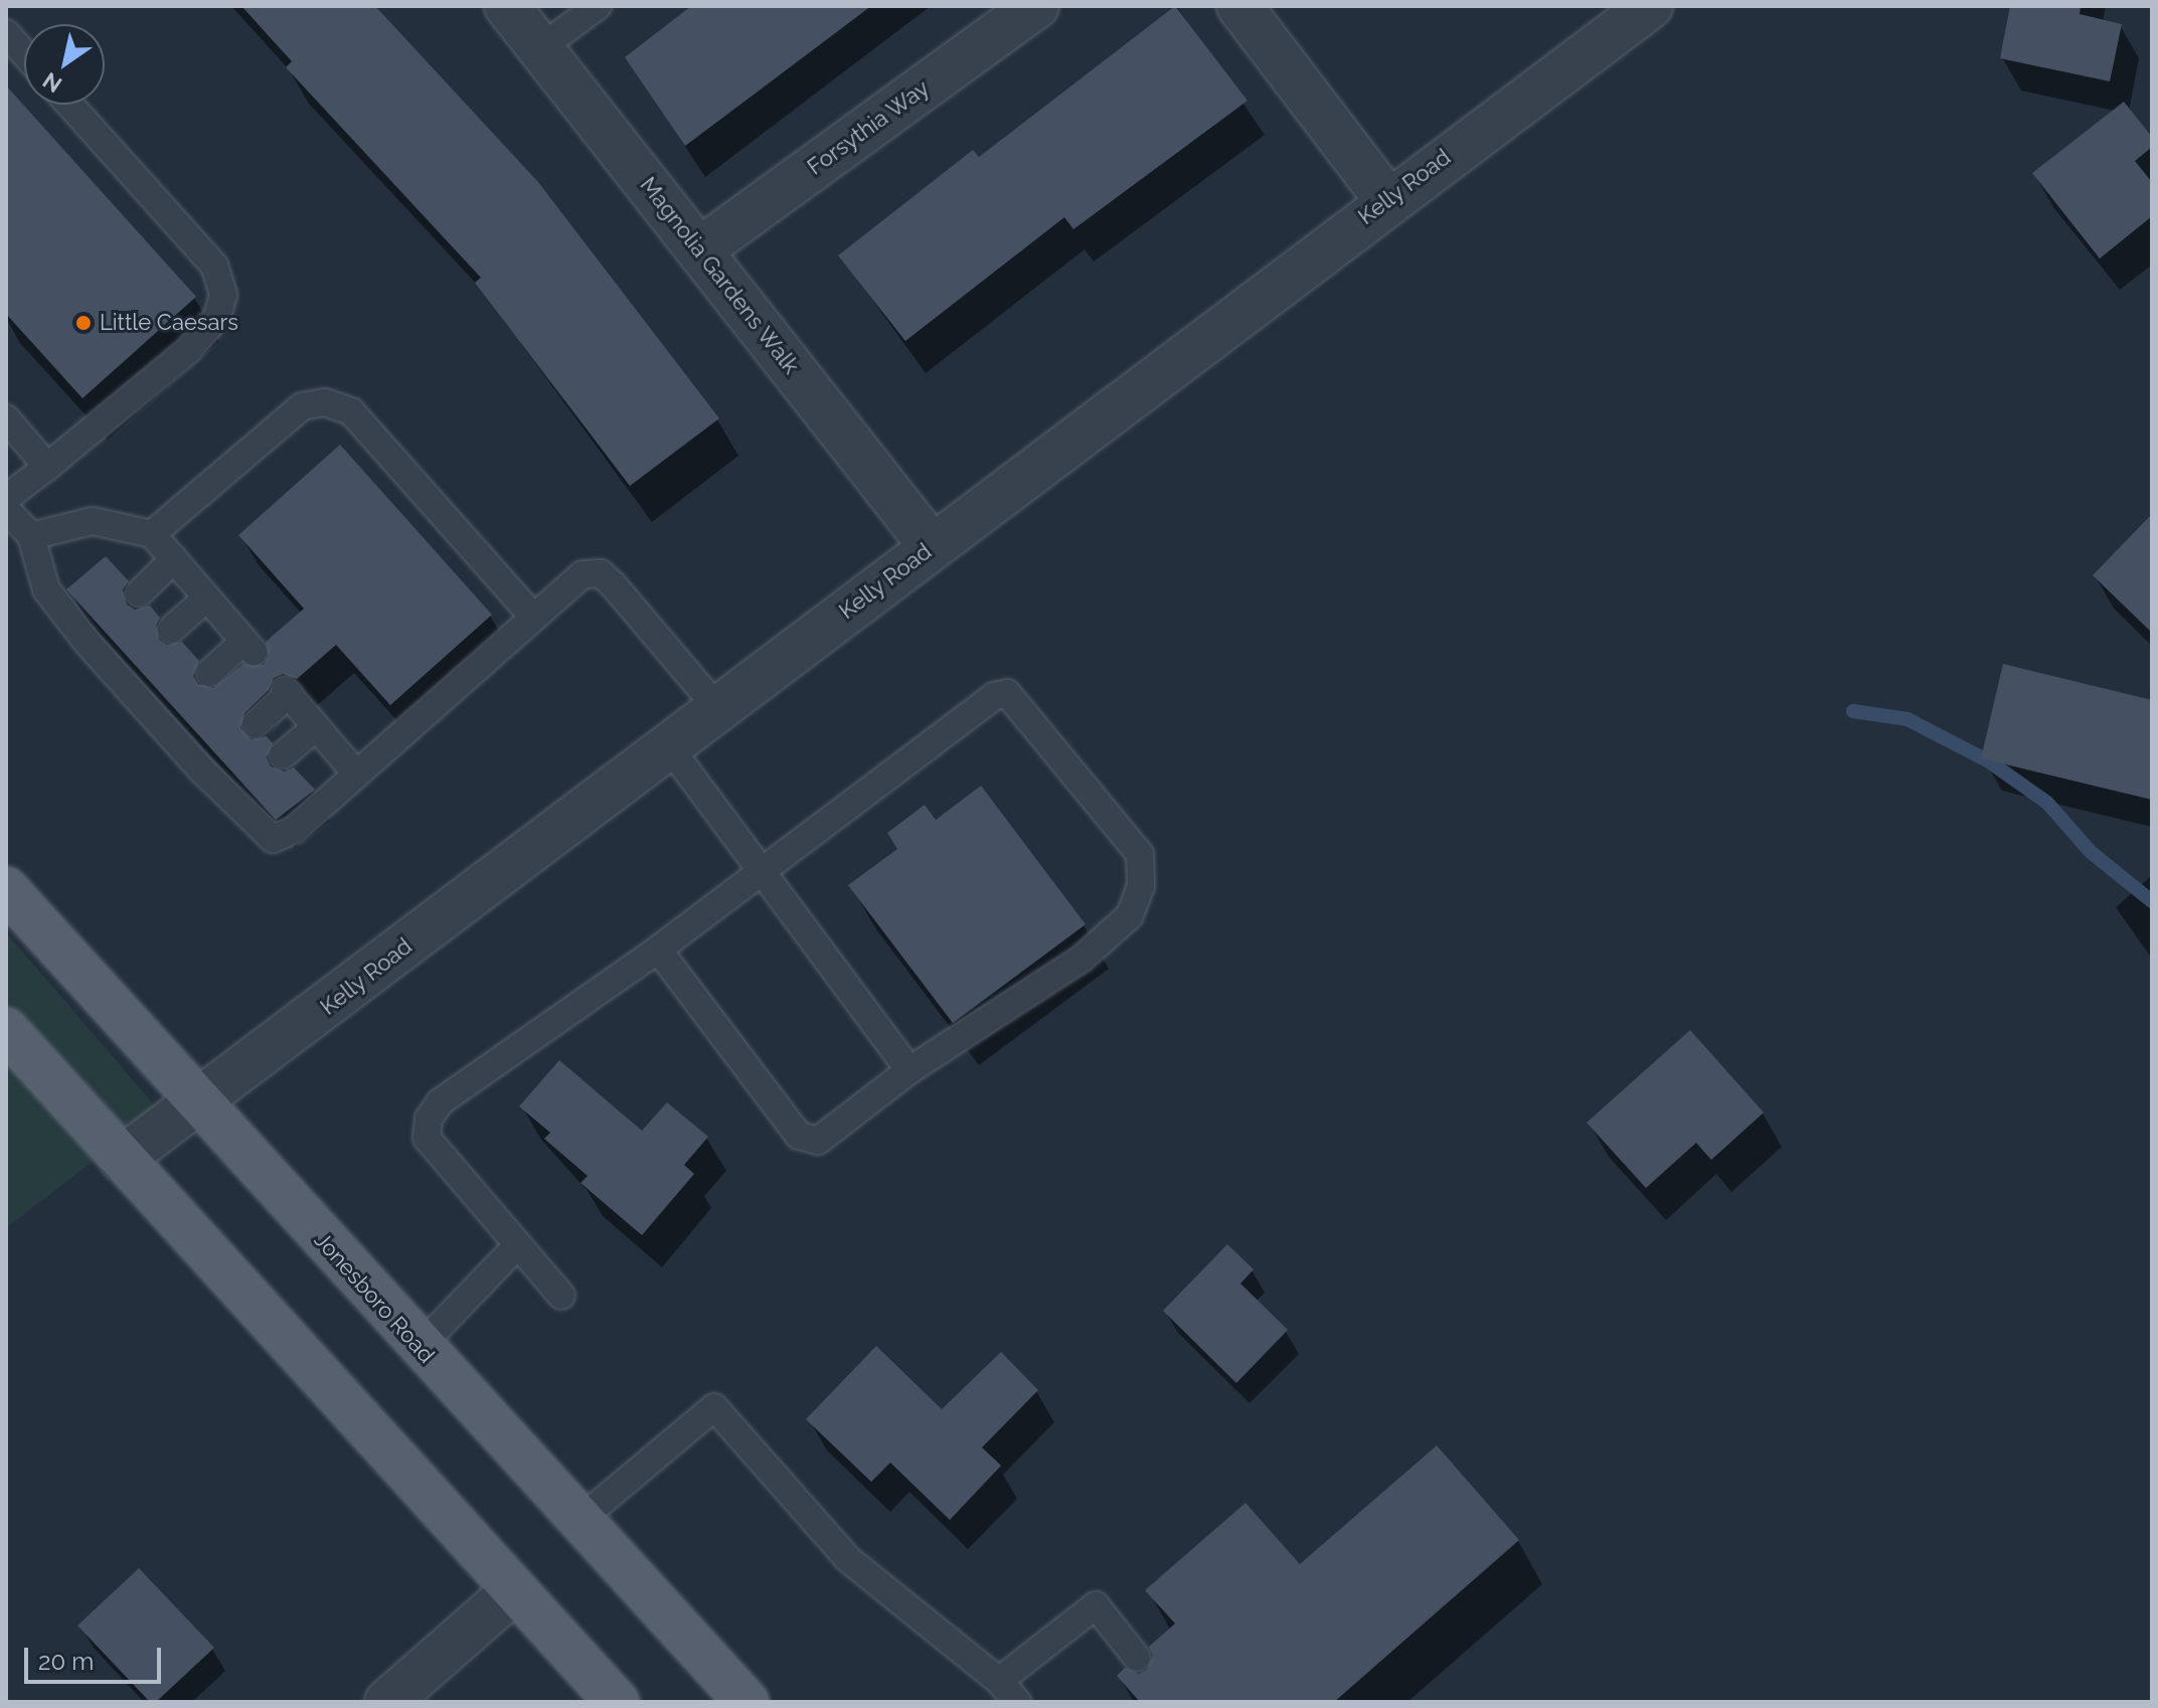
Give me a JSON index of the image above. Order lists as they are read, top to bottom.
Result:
{
  "streets": {
    "main road": ["Jonesboro Road"],
    "street": ["Forsythia Way", "Kelly Road", "Magnolia Gardens Walk"]
  },
  "crossings": [
    ["Forsythia Way", "Magnolia Gardens Walk"],
    ["Kelly Road", "Magnolia Gardens Walk"],
    ["Kelly Road", "Jonesboro Road"]
  ],
  "places": ["Little Caesars"],
  "scale_bar": "20 m",
  "north": "bottom left"
}
